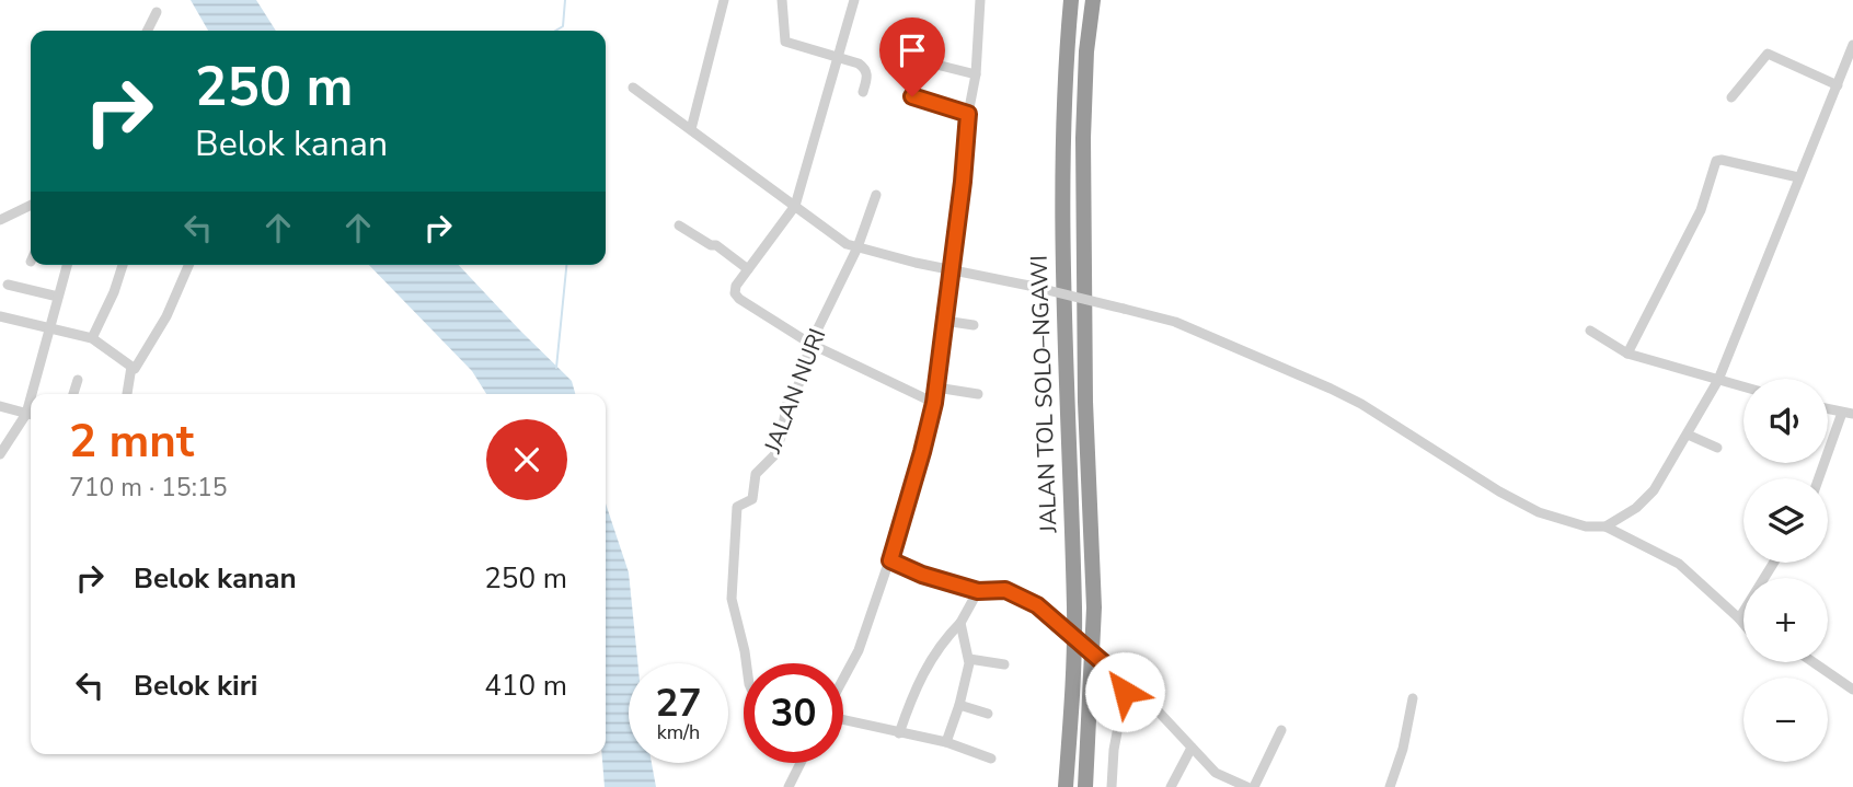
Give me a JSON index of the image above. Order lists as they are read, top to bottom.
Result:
{
  "streets": {
    "highway": ["JALAN TOL SOLO–NGAWI"],
    "street": ["JALAN NURI"]
  },
  "page": {
    "turn": ["250 m", "Belok kanan"],
    "map_buttons": ["+", "−"],
    "heading": ["2 mnt", "710 m · 15:15"],
    "list": [
      {
        "name": "Belok kanan",
        "value": "250 m"
      },
      {
        "name": "Belok kiri",
        "value": "410 m"
      }
    ],
    "speed": "27 km/h",
    "limit": "30"
  }
}
